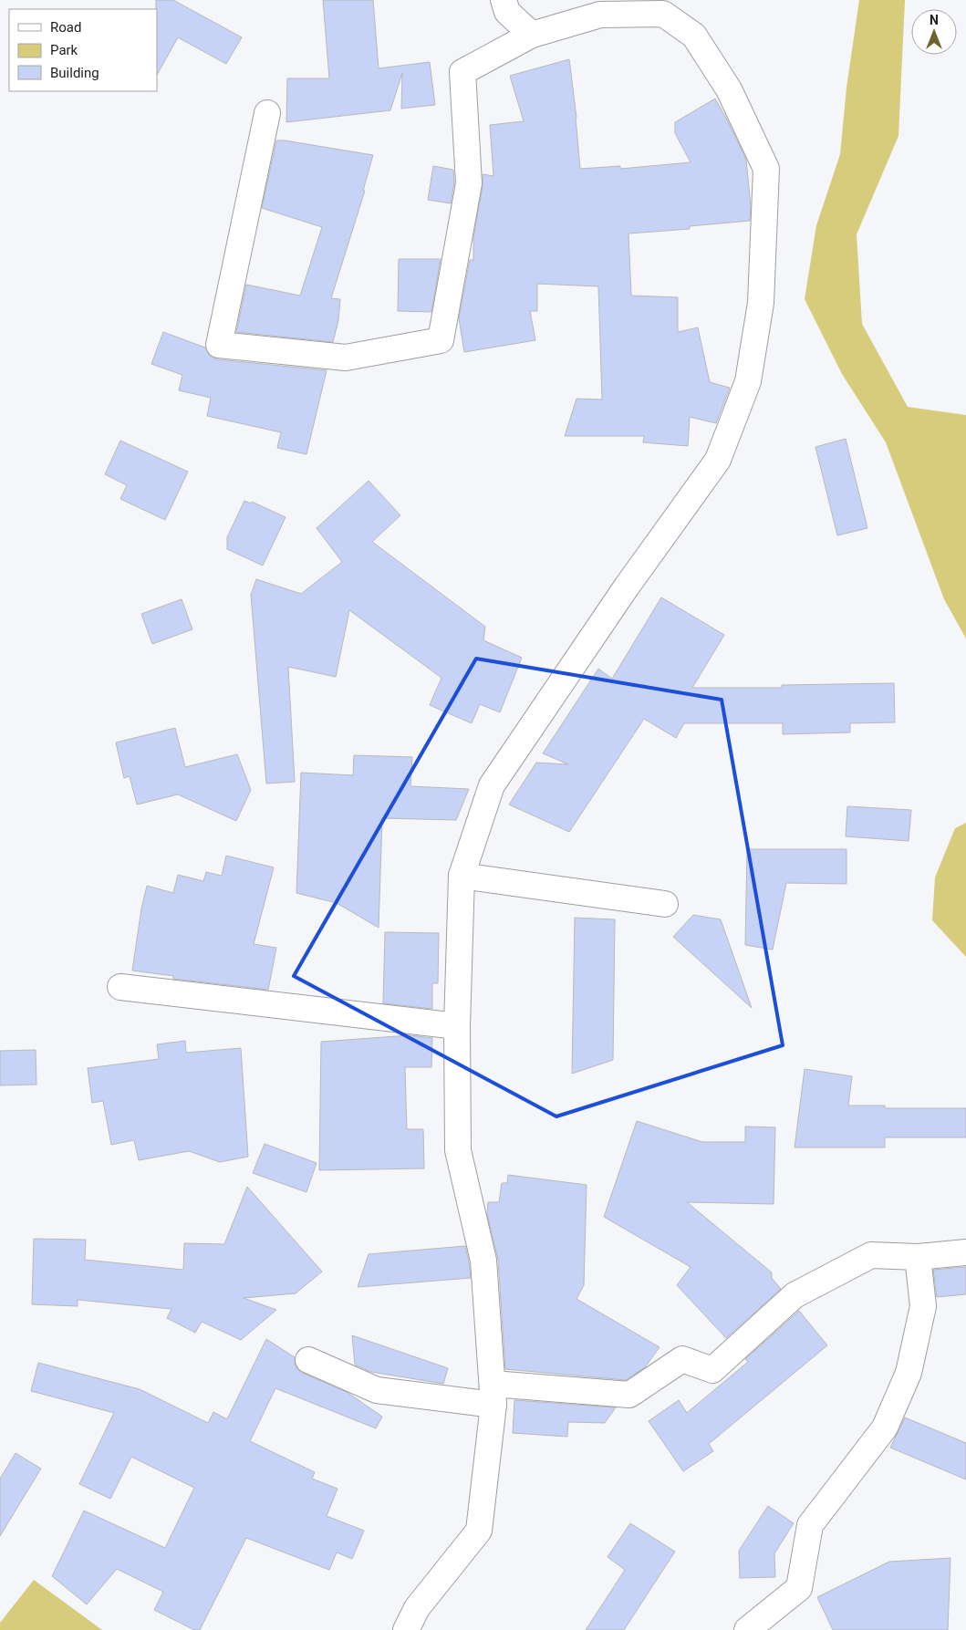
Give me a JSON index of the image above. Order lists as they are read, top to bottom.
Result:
{
  "legend": ["Road", "Park", "Building"],
  "north": "top"
}
